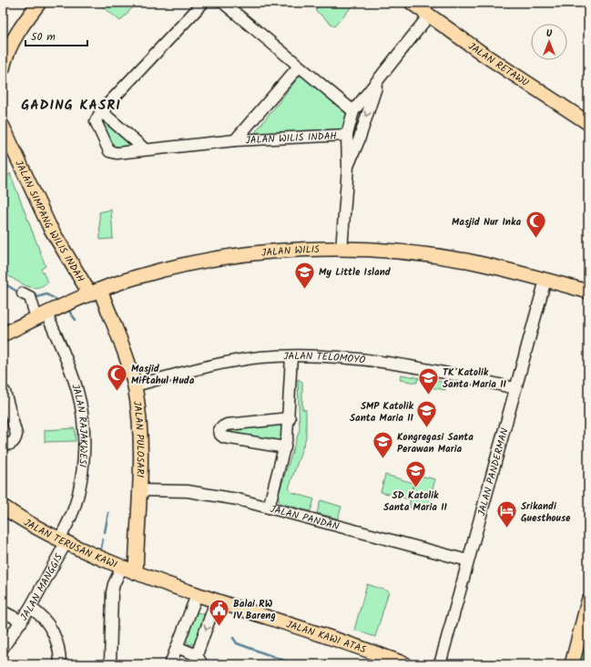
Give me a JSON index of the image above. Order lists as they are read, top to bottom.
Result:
{
  "streets": {
    "main road": [
      "JALAN RETAWU",
      "JALAN SIMPANG WILIS INDAH",
      "JALAN WILIS",
      "JALAN PULOSARI",
      "JALAN TERUSAN KAWI",
      "JALAN KAWI ATAS"
    ],
    "street": [
      "JALAN WILIS INDAH",
      "JALAN TELOMOYO",
      "JALAN RAJAKWESI",
      "JALAN PANDERMAN",
      "JALAN PANDAN",
      "JALAN MANGGIS"
    ]
  },
  "crossings": [
    ["JALAN RETAWU", "JALAN WILIS INDAH"],
    ["JALAN WILIS INDAH", "JALAN WILIS"],
    ["JALAN SIMPANG WILIS INDAH", "JALAN WILIS"],
    ["JALAN SIMPANG WILIS INDAH", "JALAN PULOSARI"],
    ["JALAN WILIS", "JALAN RAJAKWESI"],
    ["JALAN WILIS", "JALAN PULOSARI"],
    ["JALAN WILIS", "JALAN PANDERMAN"],
    ["JALAN TELOMOYO", "JALAN PULOSARI"],
    ["JALAN TELOMOYO", "JALAN PANDERMAN"],
    ["JALAN RAJAKWESI", "JALAN TERUSAN KAWI"],
    ["JALAN RAJAKWESI", "JALAN MANGGIS"],
    ["JALAN PULOSARI", "JALAN PANDAN"],
    ["JALAN PULOSARI", "JALAN KAWI ATAS"],
    ["JALAN PANDERMAN", "JALAN PANDAN"],
    ["JALAN TERUSAN KAWI", "JALAN MANGGIS"],
    ["JALAN TERUSAN KAWI", "JALAN KAWI ATAS"]
  ],
  "districts": ["GADING KASRI"],
  "places": {
    "mosque": ["Masjid Nur Inka", "Masjid Miftahul Huda"],
    "school or university": [
      "My Little Island",
      "TK Katolik Santa Maria II",
      "SMP Katolik Santa Maria II",
      "Kongregasi Santa Perawan Maria",
      "SD Katolik Santa Maria II"
    ],
    "hotel": ["Srikandi Guesthouse"],
    "public building": ["Balai RW IV Bareng"]
  },
  "scale_bar": "50 m",
  "north": "top"
}
